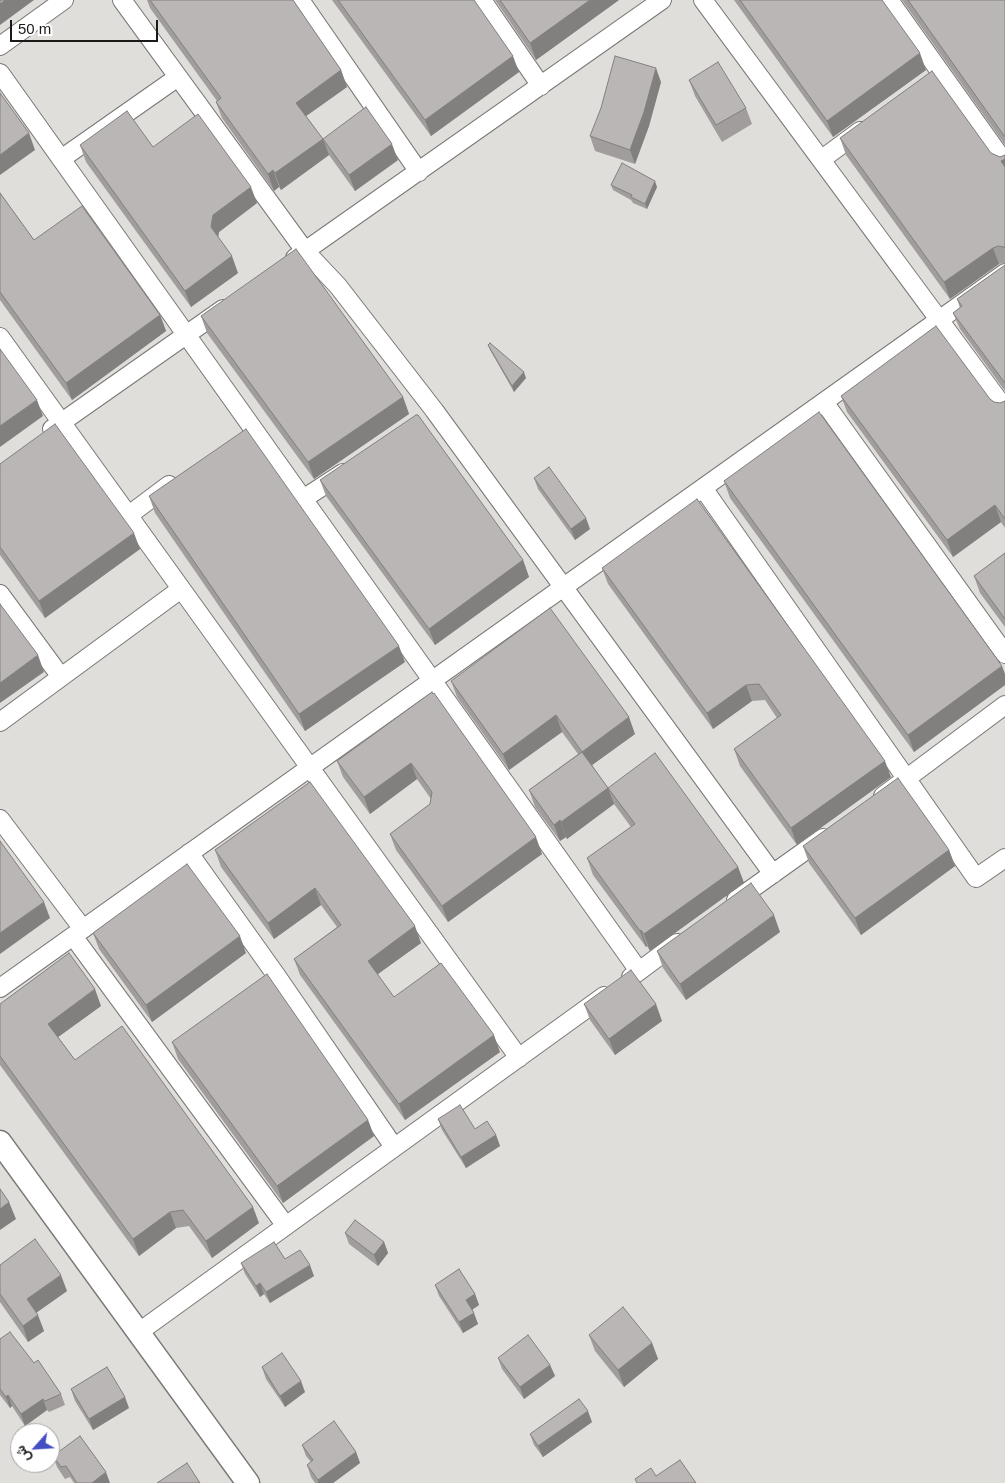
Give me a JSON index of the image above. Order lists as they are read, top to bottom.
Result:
{
  "scale_bar": "50 m",
  "north": "bottom left"
}
